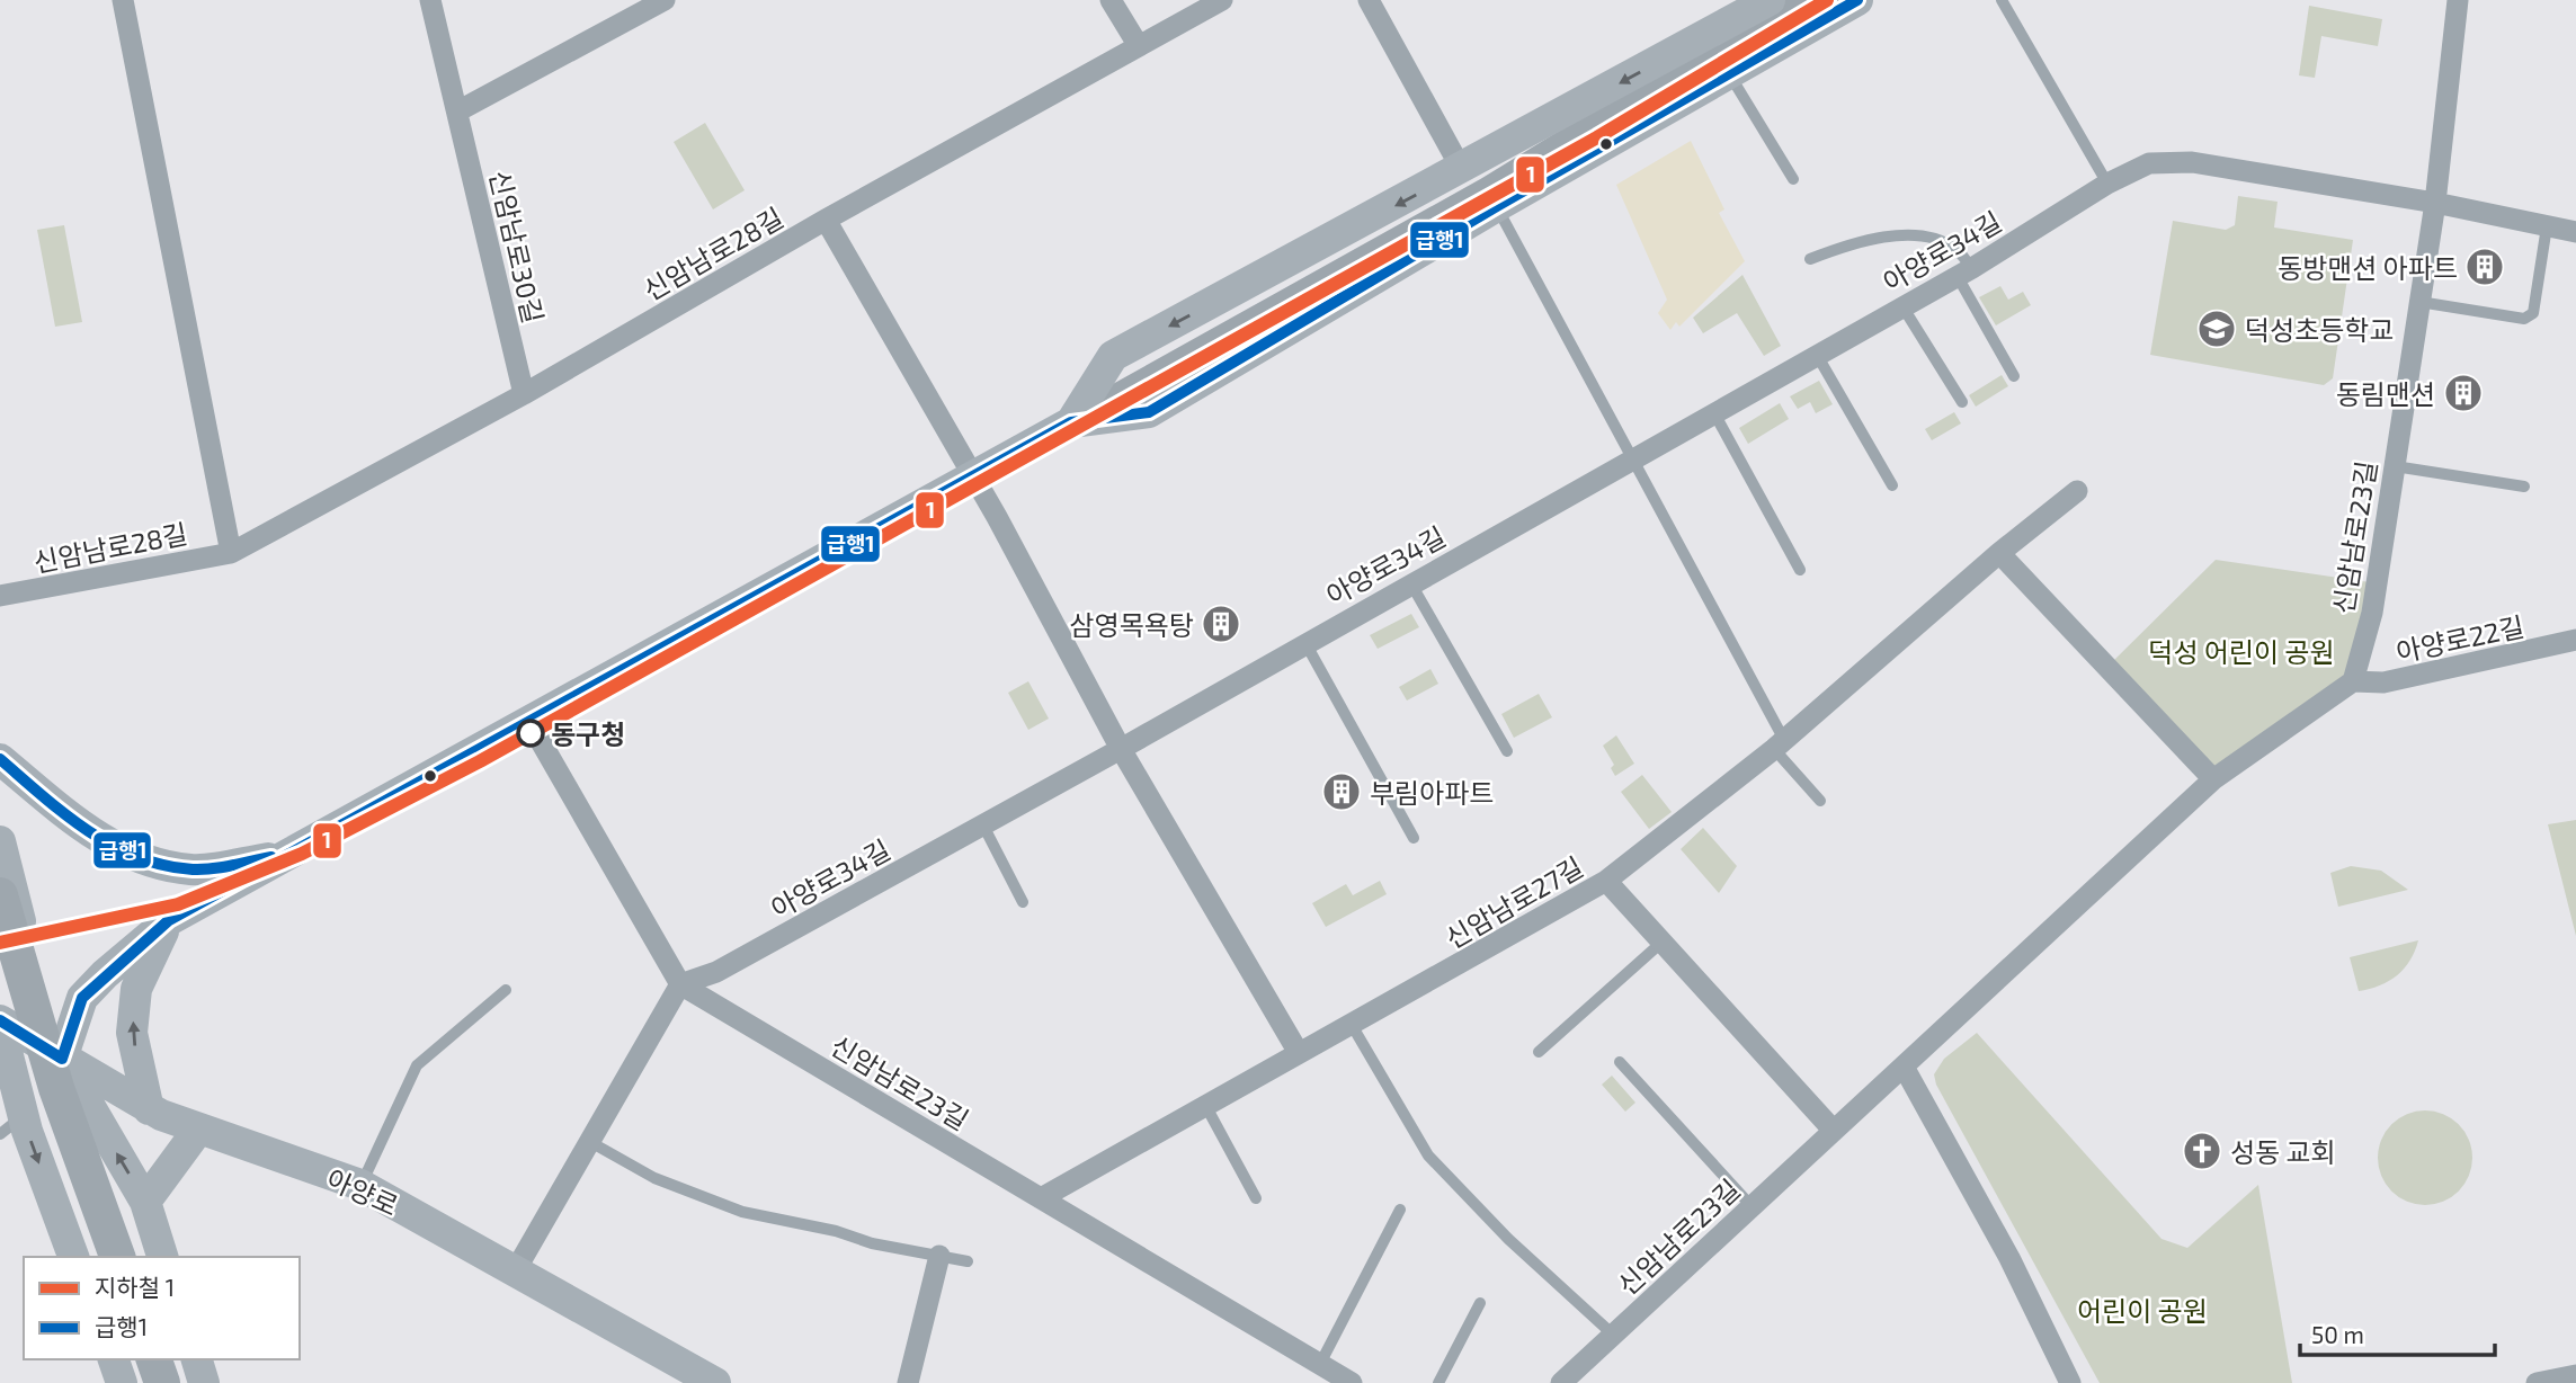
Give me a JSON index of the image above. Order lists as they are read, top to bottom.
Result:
{
  "streets": {
    "main road": ["아양로"],
    "street": [
      "신암남로30길",
      "아양로34길",
      "신암남로28길",
      "신암남로23길",
      "아양로22길",
      "신암남로27길"
    ]
  },
  "crossings": [
    ["신암남로30길", "신암남로28길"],
    ["아양로34길", "신암남로23길"],
    ["신암남로23길", "아양로22길"],
    ["신암남로23길", "신암남로27길"]
  ],
  "parks": ["덕성 어린이 공원", "어린이 공원"],
  "places": {
    "building": [
      "동방맨션 아파트",
      "동림맨션",
      "삼영목욕탕",
      "부림아파트"
    ],
    "school or university": ["덕성초등학교"],
    "other": ["동구청"],
    "church": ["성동 교회"]
  },
  "lines": ["metro line 1", "transit line 급행1"],
  "legend": ["지하철 1", "급행1"],
  "scale_bar": "50 m"
}
